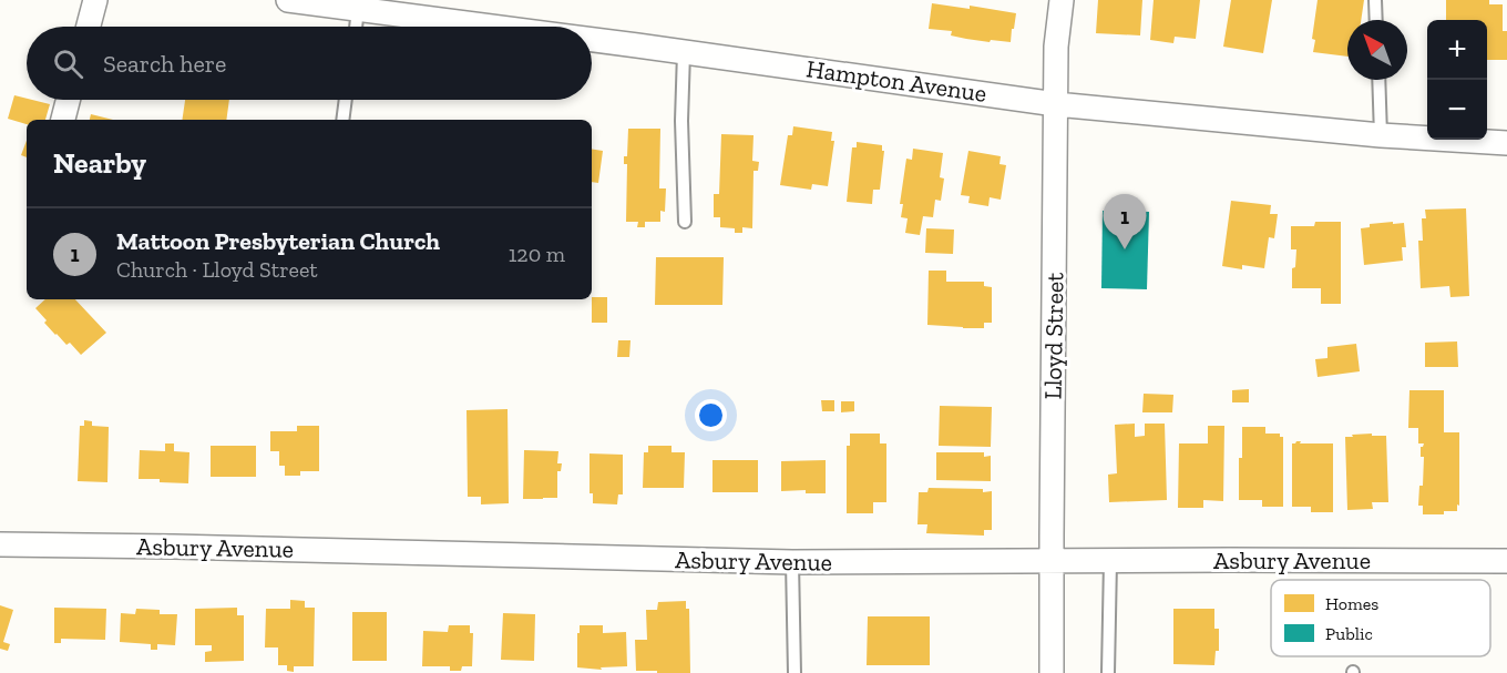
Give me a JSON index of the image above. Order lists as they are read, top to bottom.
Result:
{
  "streets": {
    "street": ["Hampton Avenue", "Lloyd Street", "Asbury Avenue"]
  },
  "crossings": [
    ["Hampton Avenue", "Lloyd Street"],
    ["Lloyd Street", "Asbury Avenue"]
  ],
  "legend": ["Homes", "Public"],
  "north": "top left",
  "page": {
    "map_buttons": ["+", "−"],
    "search": "Search here",
    "heading": "Nearby",
    "pins": "1",
    "list": [
      {
        "mark": "1",
        "name": "Mattoon Presbyterian Church",
        "note": "Church · Lloyd Street",
        "value": "120 m"
      }
    ]
  }
}
